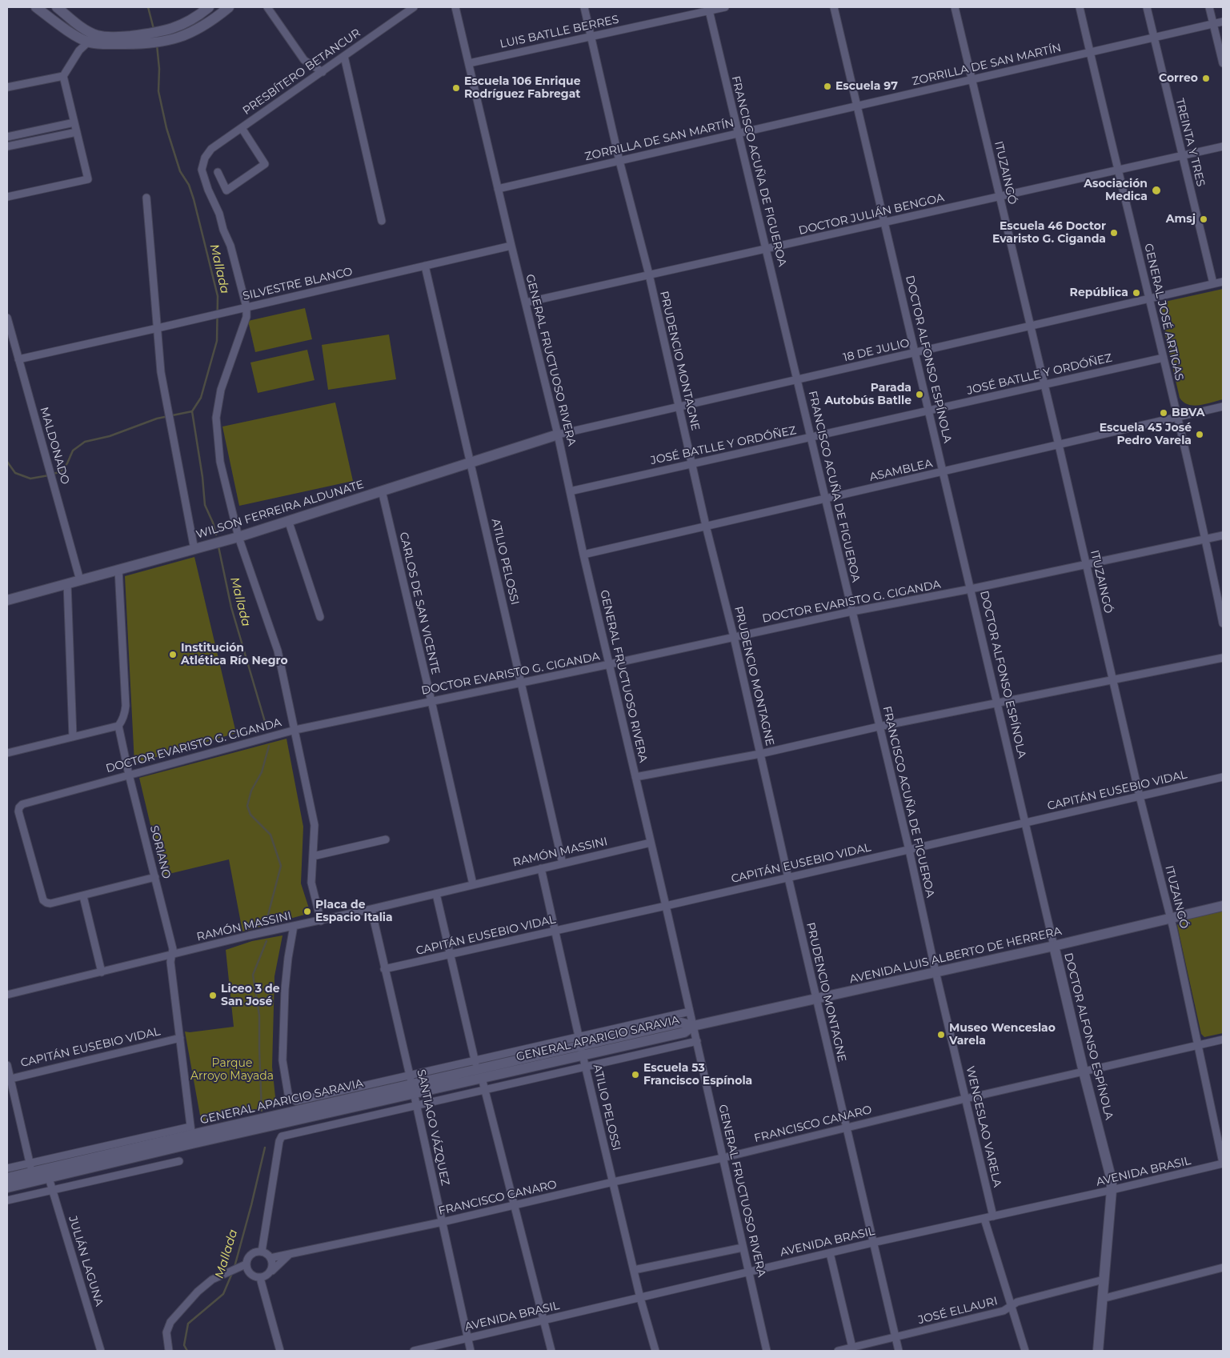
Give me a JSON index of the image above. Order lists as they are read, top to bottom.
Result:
{
  "streets": {
    "main road": [
      "DOCTOR ALFONSO ESPÍNOLA",
      "WILSON FERREIRA ALDUNATE",
      "AVENIDA LUIS ALBERTO DE HERRERA",
      "GENERAL APARICIO SARAVIA"
    ],
    "street": [
      "LUIS BATLLE BERRES",
      "ZORRILLA DE SAN MARTÍN",
      "PRESBÍTERO BETANCUR",
      "TREINTA Y TRES",
      "FRANCISCO ACUÑA DE FIGUEROA",
      "ITUZAINGÓ",
      "DOCTOR JULIÁN BENGOA",
      "SILVESTRE BLANCO",
      "GENERAL JOSÉ ARTIGAS",
      "18 DE JULIO",
      "GENERAL FRUCTUOSO RIVERA",
      "PRUDENCIO MONTAGNE",
      "JOSÉ BATLLE Y ORDÓÑEZ",
      "MALDONADO",
      "ASAMBLEA",
      "ATILIO PELOSSI",
      "DOCTOR EVARISTO G. CIGANDA",
      "CARLOS DE SAN VICENTE",
      "CAPITÁN EUSEBIO VIDAL",
      "SORIANO",
      "RAMÓN MASSINI",
      "FRANCISCO CANARO",
      "WENCESLAO VARELA",
      "SANTIAGO VÁZQUEZ",
      "AVENIDA BRASIL",
      "JULIÁN LAGUNA",
      "JOSÉ ELLAURI"
    ]
  },
  "crossings": [
    ["LUIS BATLLE BERRES", "FRANCISCO ACUÑA DE FIGUEROA"],
    ["LUIS BATLLE BERRES", "GENERAL FRUCTUOSO RIVERA"],
    ["LUIS BATLLE BERRES", "PRUDENCIO MONTAGNE"],
    ["ZORRILLA DE SAN MARTÍN", "TREINTA Y TRES"],
    ["ZORRILLA DE SAN MARTÍN", "FRANCISCO ACUÑA DE FIGUEROA"],
    ["ZORRILLA DE SAN MARTÍN", "ITUZAINGÓ"],
    ["ZORRILLA DE SAN MARTÍN", "GENERAL JOSÉ ARTIGAS"],
    ["ZORRILLA DE SAN MARTÍN", "DOCTOR ALFONSO ESPÍNOLA"],
    ["ZORRILLA DE SAN MARTÍN", "GENERAL FRUCTUOSO RIVERA"],
    ["ZORRILLA DE SAN MARTÍN", "PRUDENCIO MONTAGNE"],
    ["PRESBÍTERO BETANCUR", "SILVESTRE BLANCO"],
    ["TREINTA Y TRES", "DOCTOR JULIÁN BENGOA"],
    ["TREINTA Y TRES", "18 DE JULIO"],
    ["FRANCISCO ACUÑA DE FIGUEROA", "DOCTOR JULIÁN BENGOA"],
    ["FRANCISCO ACUÑA DE FIGUEROA", "18 DE JULIO"],
    ["FRANCISCO ACUÑA DE FIGUEROA", "JOSÉ BATLLE Y ORDÓÑEZ"],
    ["FRANCISCO ACUÑA DE FIGUEROA", "ASAMBLEA"],
    ["FRANCISCO ACUÑA DE FIGUEROA", "DOCTOR EVARISTO G. CIGANDA"],
    ["FRANCISCO ACUÑA DE FIGUEROA", "CAPITÁN EUSEBIO VIDAL"],
    ["FRANCISCO ACUÑA DE FIGUEROA", "AVENIDA LUIS ALBERTO DE HERRERA"],
    ["FRANCISCO ACUÑA DE FIGUEROA", "WENCESLAO VARELA"],
    ["ITUZAINGÓ", "DOCTOR JULIÁN BENGOA"],
    ["ITUZAINGÓ", "18 DE JULIO"],
    ["ITUZAINGÓ", "JOSÉ BATLLE Y ORDÓÑEZ"],
    ["ITUZAINGÓ", "ASAMBLEA"],
    ["ITUZAINGÓ", "DOCTOR EVARISTO G. CIGANDA"],
    ["ITUZAINGÓ", "CAPITÁN EUSEBIO VIDAL"],
    ["ITUZAINGÓ", "AVENIDA LUIS ALBERTO DE HERRERA"],
    ["ITUZAINGÓ", "FRANCISCO CANARO"],
    ["ITUZAINGÓ", "AVENIDA BRASIL"],
    ["DOCTOR JULIÁN BENGOA", "GENERAL JOSÉ ARTIGAS"],
    ["DOCTOR JULIÁN BENGOA", "DOCTOR ALFONSO ESPÍNOLA"],
    ["DOCTOR JULIÁN BENGOA", "GENERAL FRUCTUOSO RIVERA"],
    ["DOCTOR JULIÁN BENGOA", "PRUDENCIO MONTAGNE"],
    ["SILVESTRE BLANCO", "GENERAL FRUCTUOSO RIVERA"],
    ["SILVESTRE BLANCO", "MALDONADO"],
    ["SILVESTRE BLANCO", "ATILIO PELOSSI"],
    ["GENERAL JOSÉ ARTIGAS", "18 DE JULIO"],
    ["GENERAL JOSÉ ARTIGAS", "JOSÉ BATLLE Y ORDÓÑEZ"],
    ["GENERAL JOSÉ ARTIGAS", "ASAMBLEA"],
    ["GENERAL JOSÉ ARTIGAS", "DOCTOR EVARISTO G. CIGANDA"],
    ["18 DE JULIO", "DOCTOR ALFONSO ESPÍNOLA"],
    ["18 DE JULIO", "GENERAL FRUCTUOSO RIVERA"],
    ["18 DE JULIO", "PRUDENCIO MONTAGNE"],
    ["18 DE JULIO", "WILSON FERREIRA ALDUNATE"],
    ["DOCTOR ALFONSO ESPÍNOLA", "JOSÉ BATLLE Y ORDÓÑEZ"],
    ["DOCTOR ALFONSO ESPÍNOLA", "ASAMBLEA"],
    ["DOCTOR ALFONSO ESPÍNOLA", "DOCTOR EVARISTO G. CIGANDA"],
    ["DOCTOR ALFONSO ESPÍNOLA", "CAPITÁN EUSEBIO VIDAL"],
    ["DOCTOR ALFONSO ESPÍNOLA", "AVENIDA LUIS ALBERTO DE HERRERA"],
    ["DOCTOR ALFONSO ESPÍNOLA", "FRANCISCO CANARO"],
    ["DOCTOR ALFONSO ESPÍNOLA", "AVENIDA BRASIL"],
    ["DOCTOR ALFONSO ESPÍNOLA", "JOSÉ ELLAURI"],
    ["GENERAL FRUCTUOSO RIVERA", "JOSÉ BATLLE Y ORDÓÑEZ"],
    ["GENERAL FRUCTUOSO RIVERA", "ASAMBLEA"],
    ["GENERAL FRUCTUOSO RIVERA", "WILSON FERREIRA ALDUNATE"],
    ["GENERAL FRUCTUOSO RIVERA", "DOCTOR EVARISTO G. CIGANDA"],
    ["GENERAL FRUCTUOSO RIVERA", "CAPITÁN EUSEBIO VIDAL"],
    ["GENERAL FRUCTUOSO RIVERA", "RAMÓN MASSINI"],
    ["GENERAL FRUCTUOSO RIVERA", "AVENIDA LUIS ALBERTO DE HERRERA"],
    ["GENERAL FRUCTUOSO RIVERA", "GENERAL APARICIO SARAVIA"],
    ["GENERAL FRUCTUOSO RIVERA", "FRANCISCO CANARO"],
    ["GENERAL FRUCTUOSO RIVERA", "AVENIDA BRASIL"],
    ["PRUDENCIO MONTAGNE", "JOSÉ BATLLE Y ORDÓÑEZ"],
    ["PRUDENCIO MONTAGNE", "ASAMBLEA"],
    ["PRUDENCIO MONTAGNE", "DOCTOR EVARISTO G. CIGANDA"],
    ["PRUDENCIO MONTAGNE", "CAPITÁN EUSEBIO VIDAL"],
    ["PRUDENCIO MONTAGNE", "AVENIDA LUIS ALBERTO DE HERRERA"],
    ["PRUDENCIO MONTAGNE", "FRANCISCO CANARO"],
    ["PRUDENCIO MONTAGNE", "AVENIDA BRASIL"],
    ["PRUDENCIO MONTAGNE", "JOSÉ ELLAURI"],
    ["MALDONADO", "WILSON FERREIRA ALDUNATE"],
    ["WILSON FERREIRA ALDUNATE", "ATILIO PELOSSI"],
    ["WILSON FERREIRA ALDUNATE", "CARLOS DE SAN VICENTE"],
    ["ATILIO PELOSSI", "DOCTOR EVARISTO G. CIGANDA"],
    ["ATILIO PELOSSI", "CAPITÁN EUSEBIO VIDAL"],
    ["ATILIO PELOSSI", "RAMÓN MASSINI"],
    ["ATILIO PELOSSI", "GENERAL APARICIO SARAVIA"],
    ["ATILIO PELOSSI", "FRANCISCO CANARO"],
    ["ATILIO PELOSSI", "AVENIDA BRASIL"],
    ["DOCTOR EVARISTO G. CIGANDA", "CARLOS DE SAN VICENTE"],
    ["DOCTOR EVARISTO G. CIGANDA", "SORIANO"],
    ["CARLOS DE SAN VICENTE", "RAMÓN MASSINI"],
    ["CAPITÁN EUSEBIO VIDAL", "SORIANO"],
    ["CAPITÁN EUSEBIO VIDAL", "SANTIAGO VÁZQUEZ"],
    ["SORIANO", "RAMÓN MASSINI"],
    ["SORIANO", "GENERAL APARICIO SARAVIA"],
    ["RAMÓN MASSINI", "GENERAL APARICIO SARAVIA"],
    ["RAMÓN MASSINI", "SANTIAGO VÁZQUEZ"],
    ["AVENIDA LUIS ALBERTO DE HERRERA", "GENERAL APARICIO SARAVIA"],
    ["AVENIDA LUIS ALBERTO DE HERRERA", "WENCESLAO VARELA"],
    ["GENERAL APARICIO SARAVIA", "SANTIAGO VÁZQUEZ"],
    ["GENERAL APARICIO SARAVIA", "JULIÁN LAGUNA"],
    ["FRANCISCO CANARO", "WENCESLAO VARELA"],
    ["FRANCISCO CANARO", "SANTIAGO VÁZQUEZ"],
    ["WENCESLAO VARELA", "AVENIDA BRASIL"],
    ["SANTIAGO VÁZQUEZ", "AVENIDA BRASIL"]
  ],
  "water": ["Mallada"],
  "parks": ["Parque Arroyo Mayada"],
  "places": [
    "Correo",
    "Escuela 97",
    "Escuela 106 Enrique Rodríguez Fabregat",
    "Asociación Medica",
    "Amsj",
    "Escuela 46 Doctor Evaristo G. Ciganda",
    "República",
    "Parada Autobús Batlle",
    "BBVA",
    "Escuela 45 José Pedro Varela",
    "Institución Atlética Río Negro",
    "Placa de Espacio Italia",
    "Liceo 3 de San José",
    "Museo Wenceslao Varela",
    "Escuela 53 Francisco Espínola"
  ]
}
